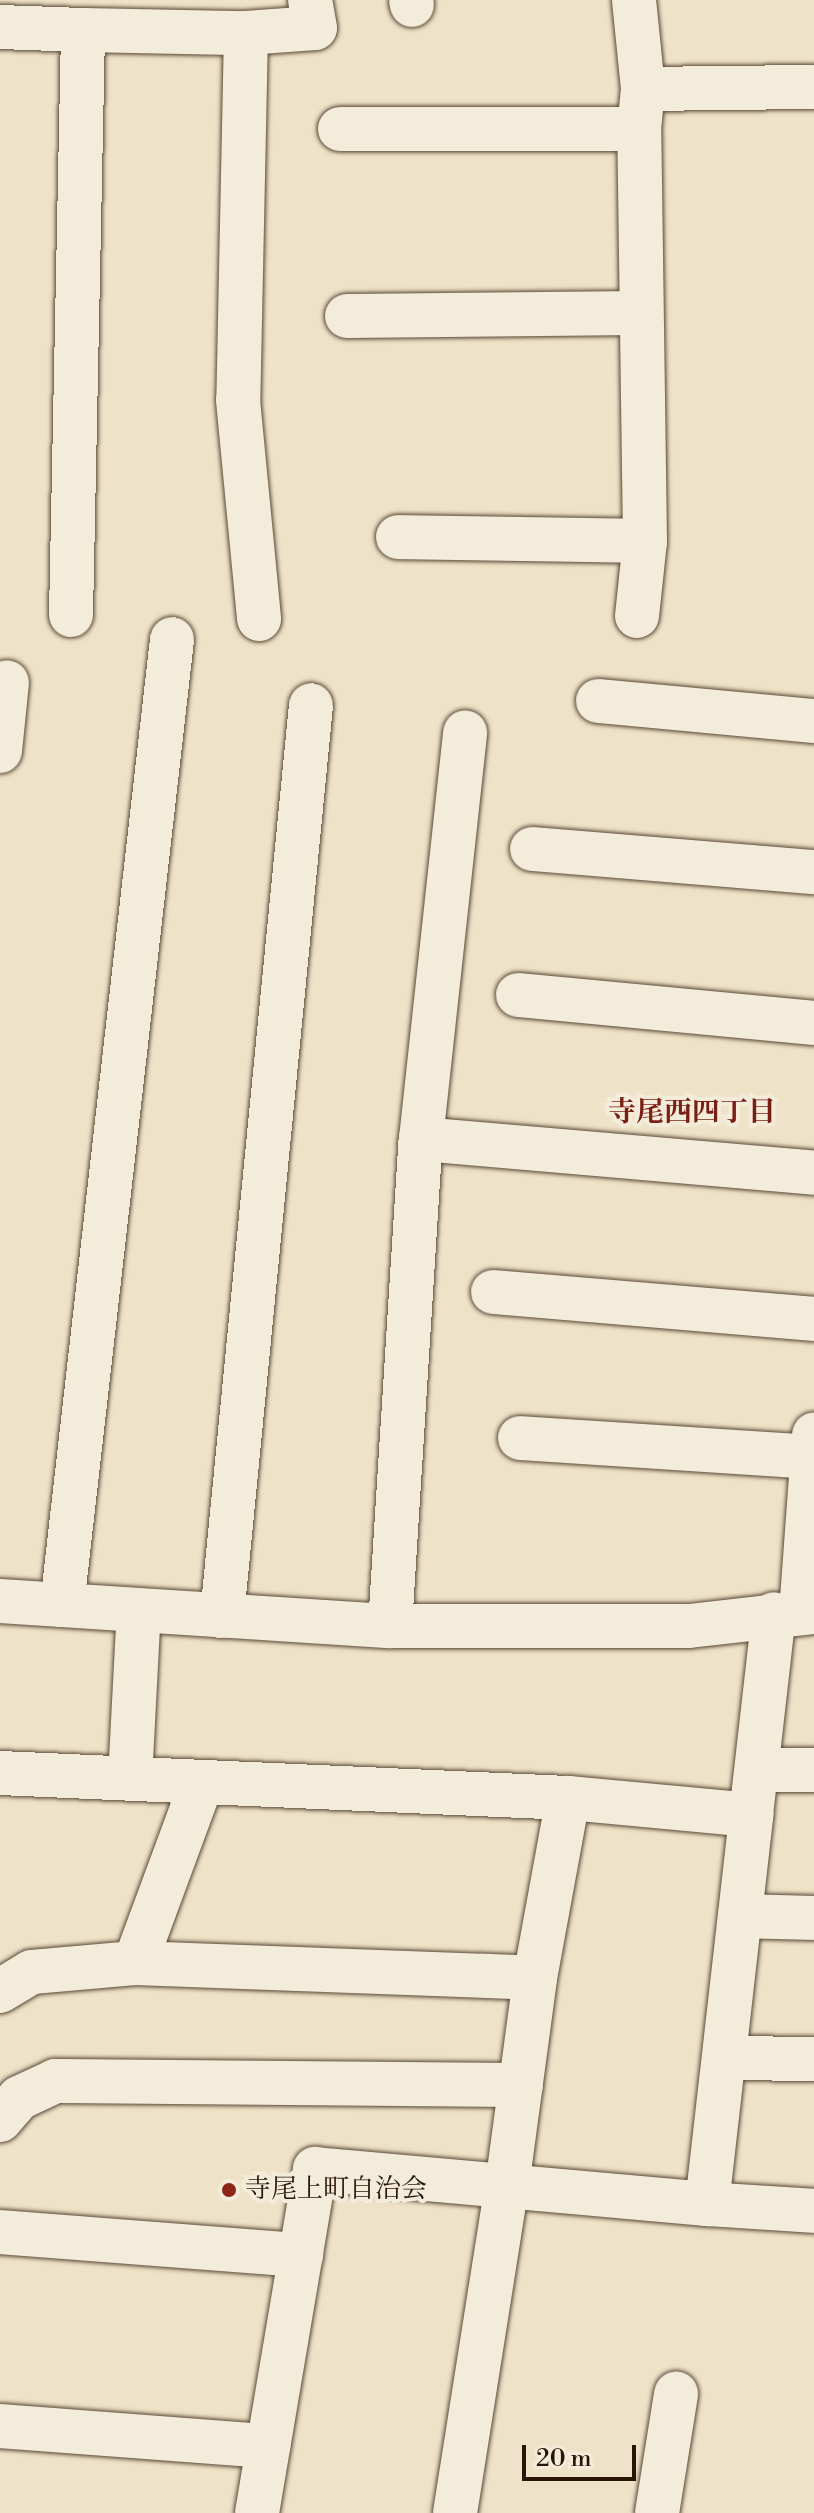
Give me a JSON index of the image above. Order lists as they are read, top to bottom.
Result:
{
  "districts": ["寺尾西四丁目"],
  "places": ["寺尾上町自治会"],
  "scale_bar": "20 m"
}
